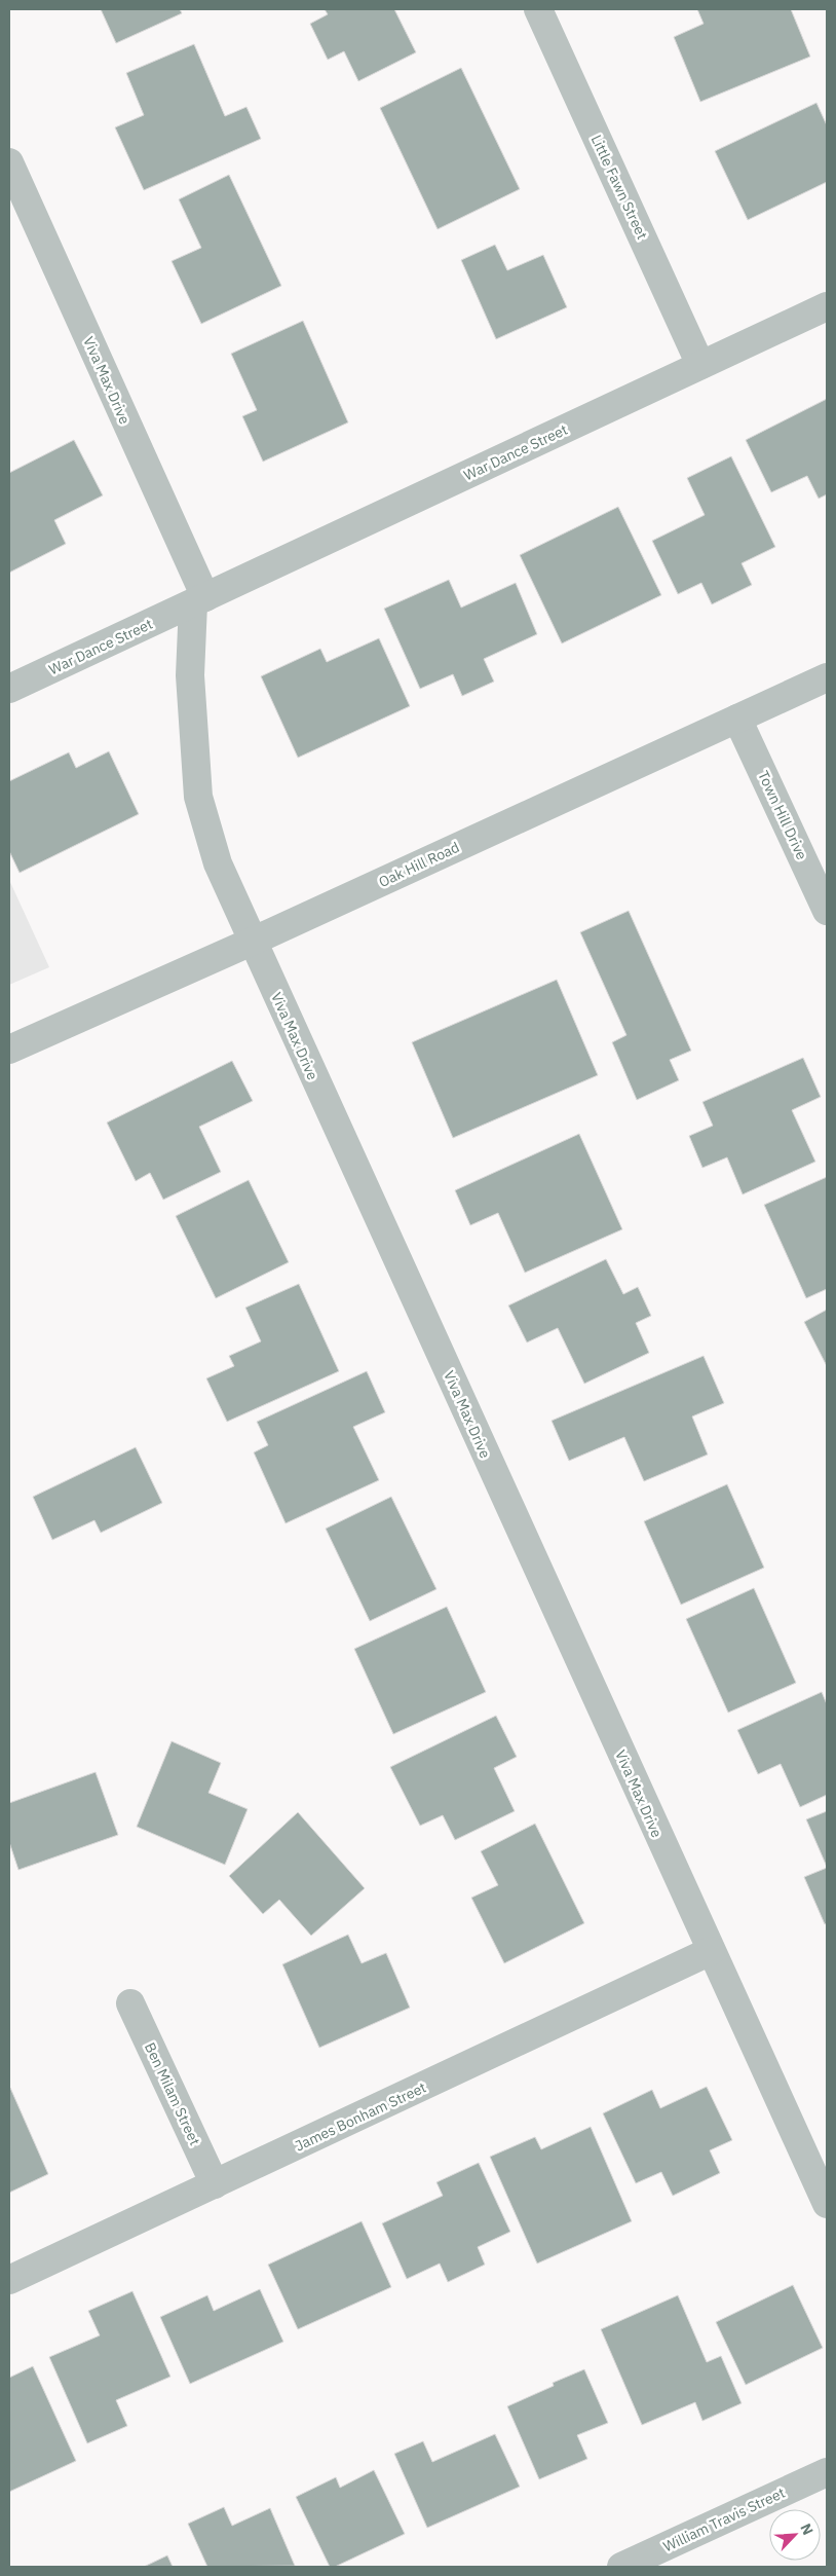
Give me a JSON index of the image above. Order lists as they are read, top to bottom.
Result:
{
  "streets": {
    "street": [
      "Little Fawn Street",
      "Viva Max Drive",
      "War Dance Street",
      "Town Hill Drive",
      "Oak Hill Road",
      "Ben Milam Street",
      "James Bonham Street",
      "William Travis Street"
    ]
  },
  "crossings": [
    ["Little Fawn Street", "War Dance Street"],
    ["Viva Max Drive", "War Dance Street"],
    ["Viva Max Drive", "Oak Hill Road"],
    ["Viva Max Drive", "James Bonham Street"],
    ["Town Hill Drive", "Oak Hill Road"],
    ["Ben Milam Street", "James Bonham Street"]
  ],
  "north": "top right"
}
